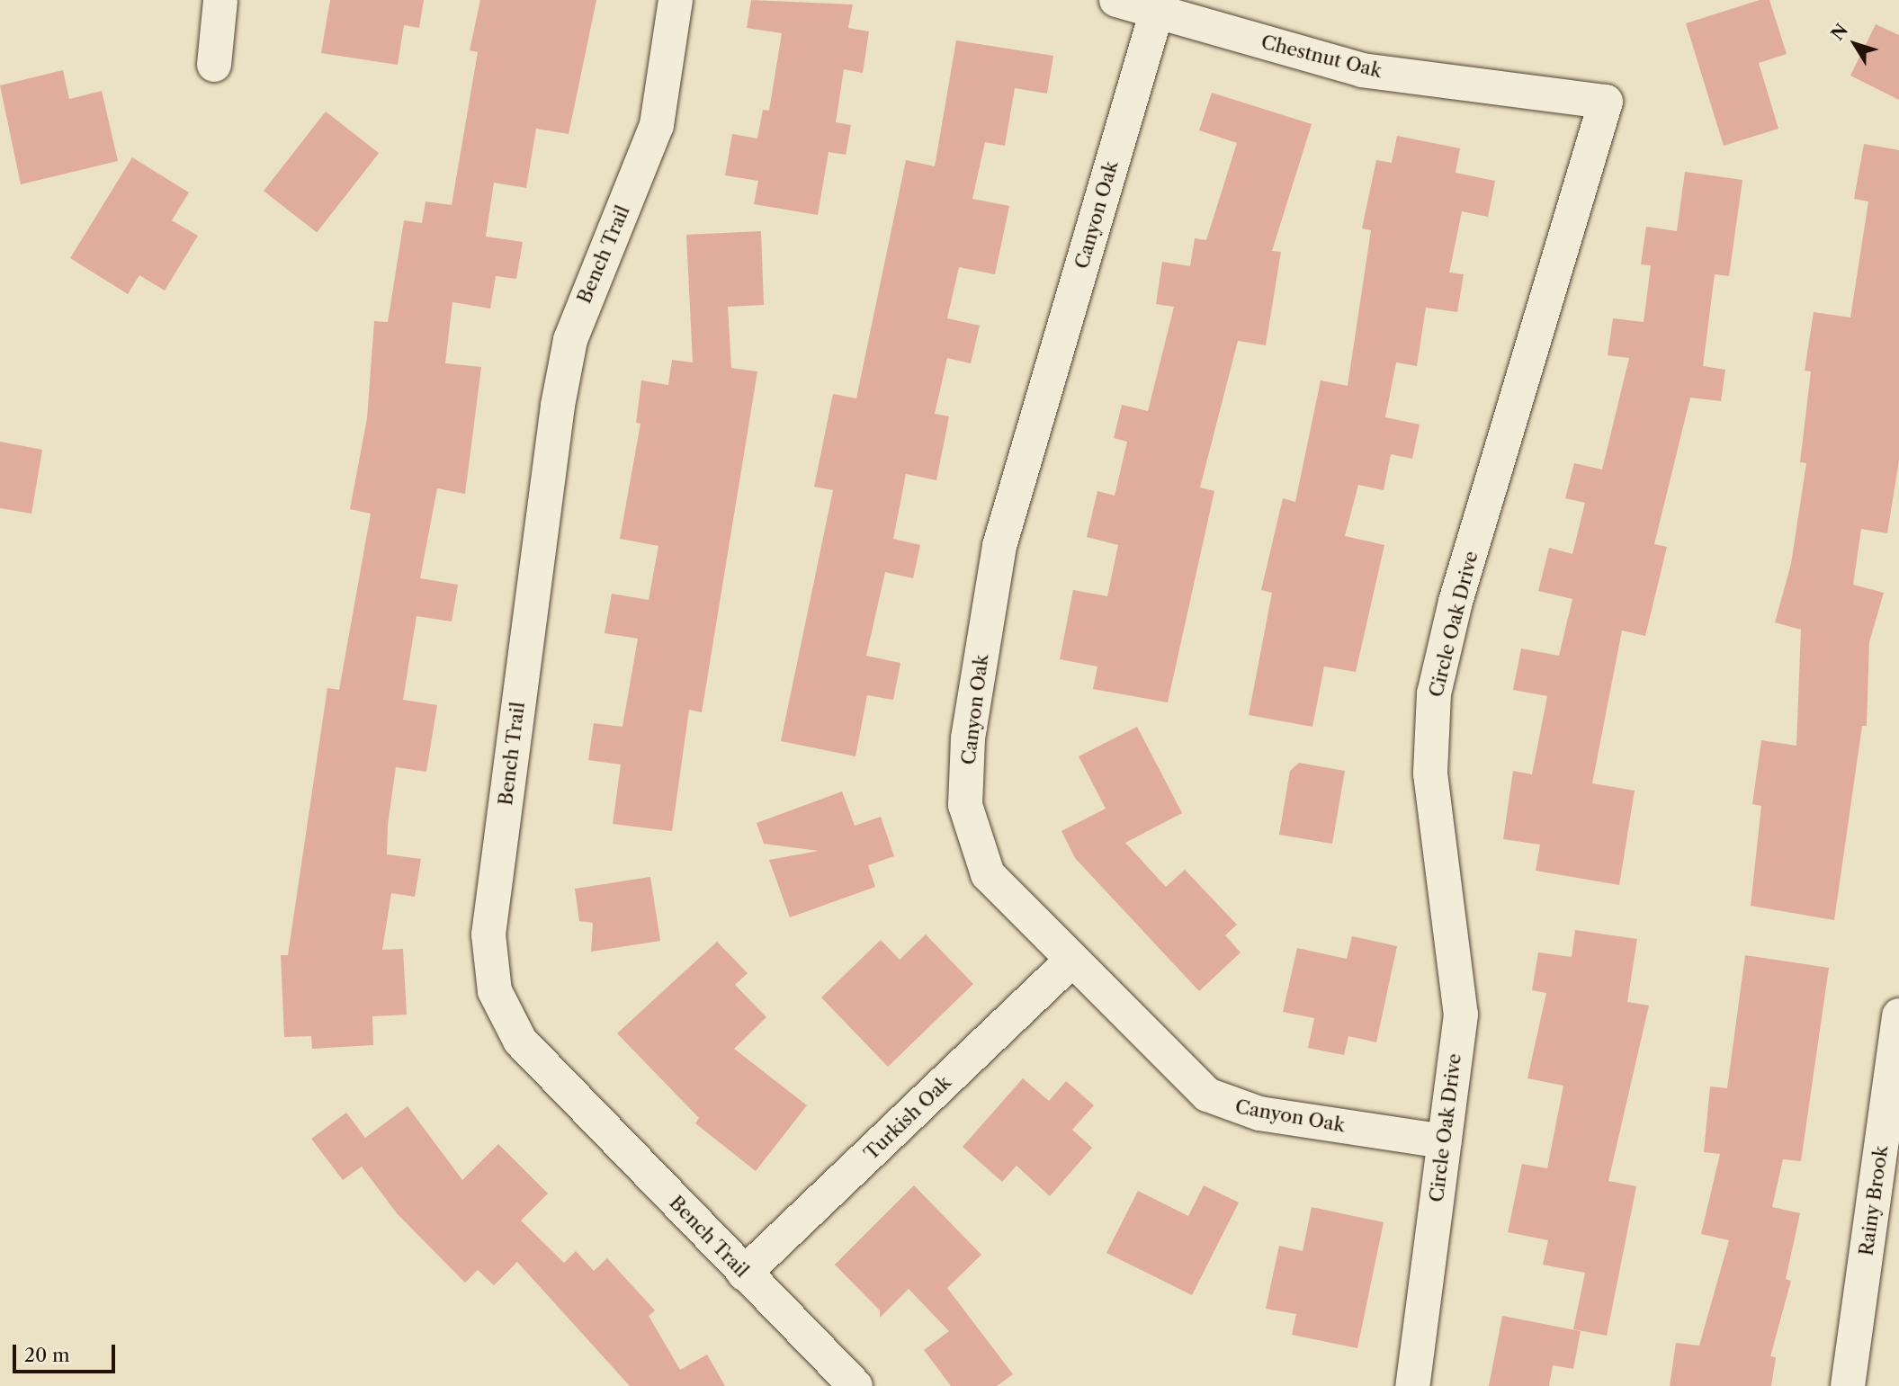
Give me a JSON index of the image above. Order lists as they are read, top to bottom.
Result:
{
  "streets": {
    "street": [
      "Chestnut Oak",
      "Canyon Oak",
      "Bench Trail",
      "Circle Oak Drive",
      "Turkish Oak",
      "Rainy Brook"
    ]
  },
  "crossings": [
    ["Chestnut Oak", "Canyon Oak"],
    ["Chestnut Oak", "Circle Oak Drive"],
    ["Canyon Oak", "Circle Oak Drive"],
    ["Canyon Oak", "Turkish Oak"],
    ["Bench Trail", "Turkish Oak"]
  ],
  "scale_bar": "20 m",
  "north": "top left"
}
